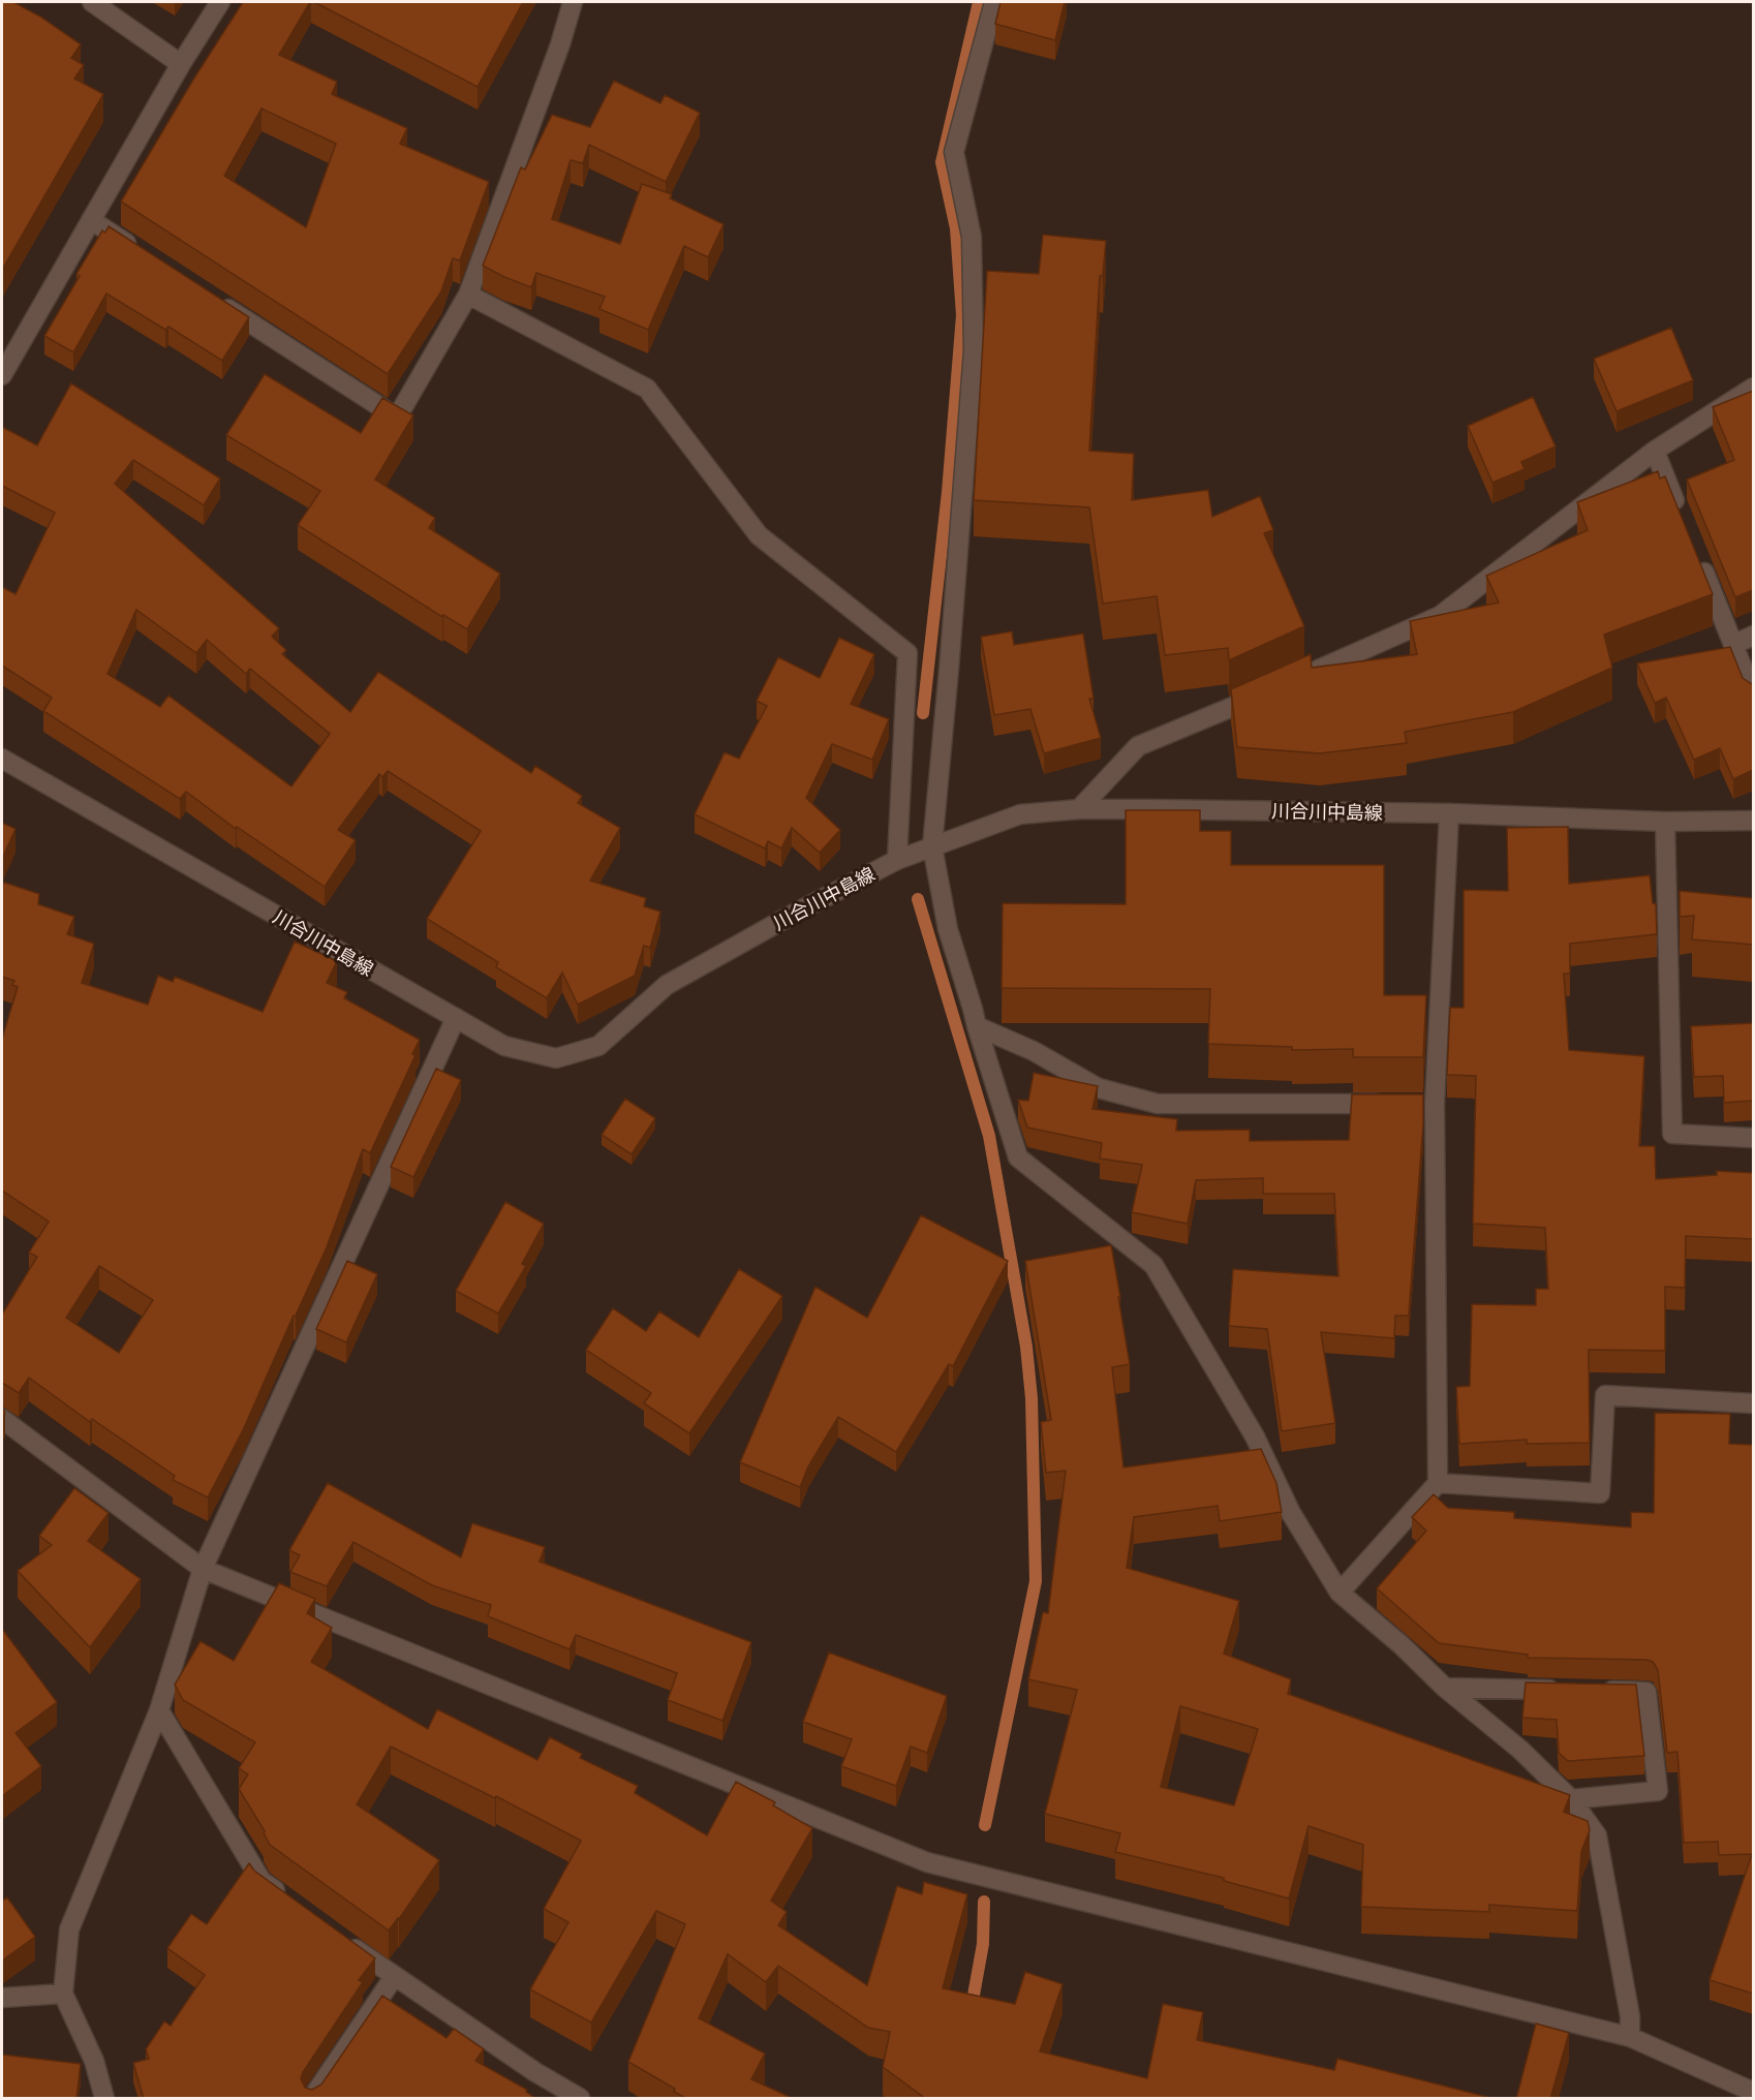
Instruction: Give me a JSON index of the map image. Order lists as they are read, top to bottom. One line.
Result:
{"streets":{"street":["川合川中島線"]}}
